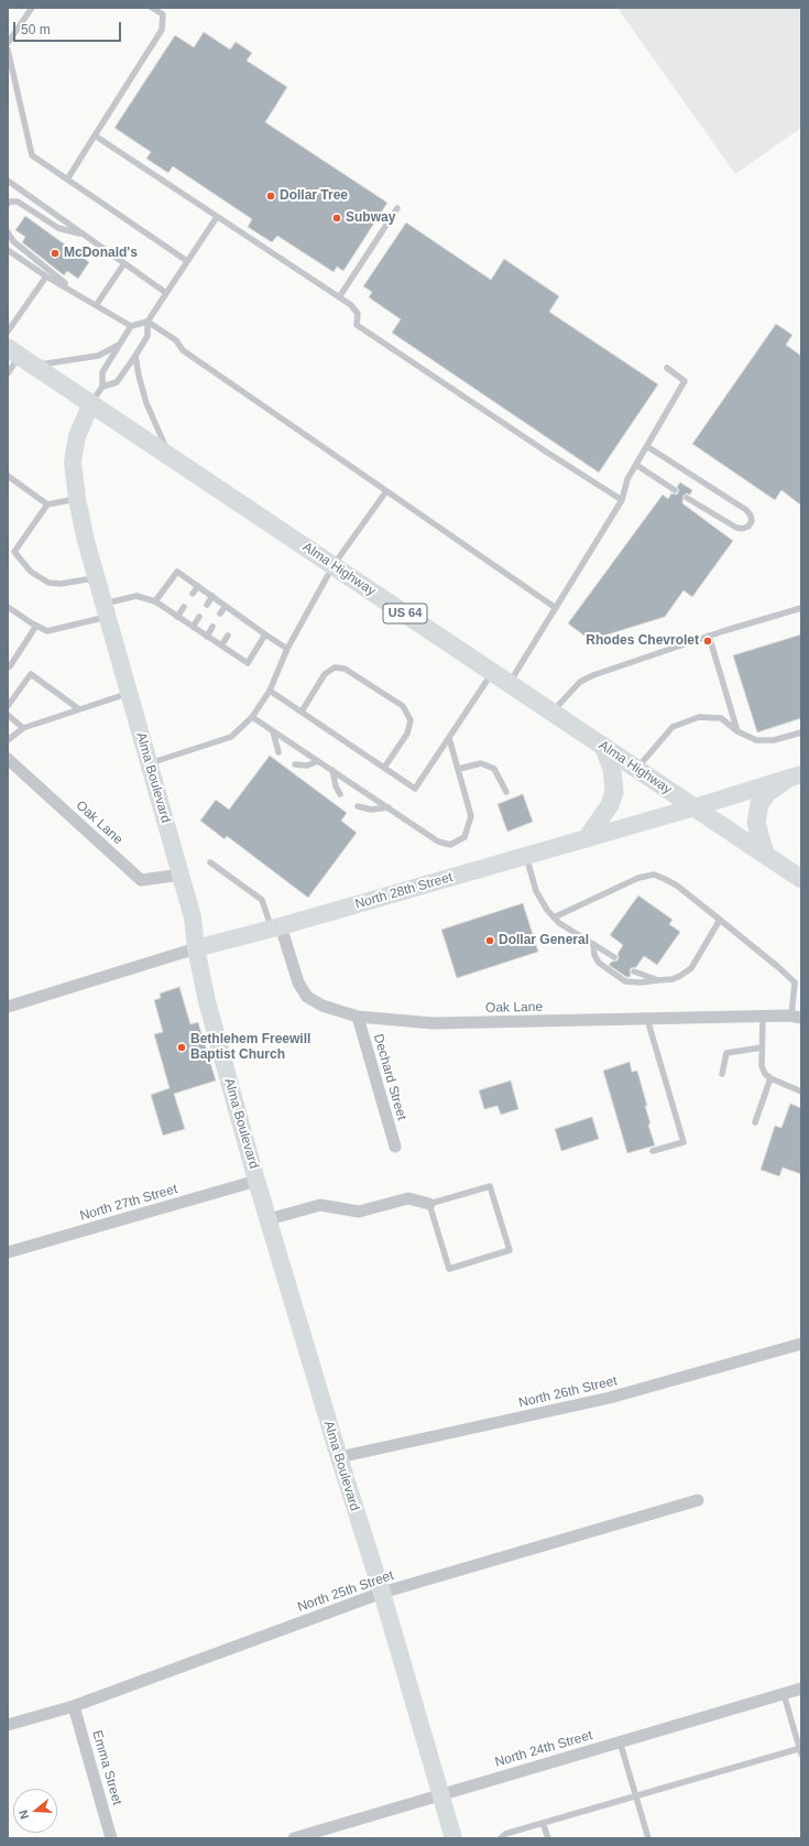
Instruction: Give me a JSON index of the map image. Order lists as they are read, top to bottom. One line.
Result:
{"streets":{"main road":["Alma Highway","US 64"],"street":["Alma Boulevard","Oak Lane","North 28th Street","Dechard Street","North 27th Street","North 26th Street","North 25th Street","North 24th Street","Emma Street"]},"crossings":[["Alma Highway","Alma Boulevard"],["Alma Highway","North 28th Street"],["Alma Boulevard","Oak Lane"],["Alma Boulevard","North 28th Street"],["Alma Boulevard","North 27th Street"],["Alma Boulevard","North 26th Street"],["Alma Boulevard","North 25th Street"],["Alma Boulevard","North 24th Street"],["Oak Lane","North 28th Street"],["Oak Lane","Dechard Street"],["North 25th Street","Emma Street"]],"places":["Dollar Tree","Subway","McDonald's","Rhodes Chevrolet","Dollar General","Bethlehem Freewill Baptist Church"],"scale_bar":"50 m","north":"left"}
